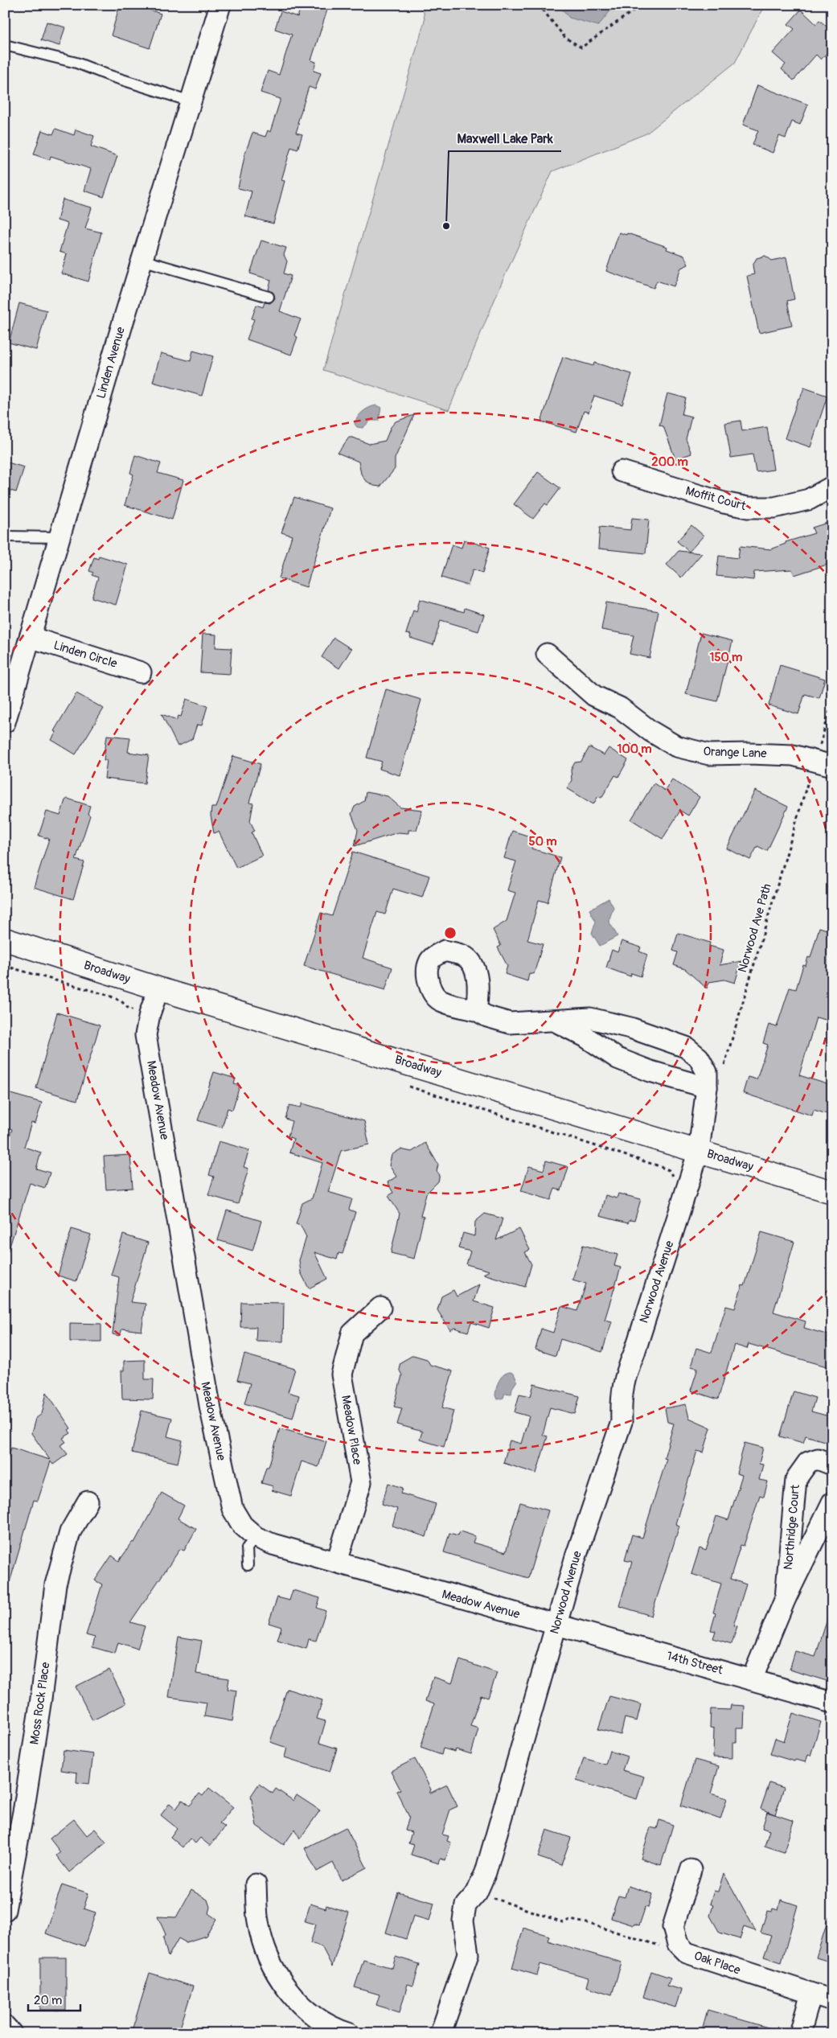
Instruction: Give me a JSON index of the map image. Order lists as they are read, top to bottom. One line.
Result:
{"streets":{"main road":["Broadway"],"street":["Linden Avenue","Moffit Court","Linden Circle","Orange Lane","Meadow Avenue","Norwood Avenue","Meadow Place","Northridge Court","14th Street","Moss Rock Place","Oak Place"],"path":["Norwood Ave Path"]},"crossings":[["Linden Avenue","Linden Circle"],["Broadway","Meadow Avenue"],["Broadway","Norwood Avenue"],["Meadow Avenue","Norwood Avenue"],["Meadow Avenue","Meadow Place"],["Meadow Avenue","14th Street"],["Norwood Avenue","14th Street"],["Northridge Court","14th Street"]],"places":["Maxwell Lake Park"],"scale_bar":"20 m","rings":["200 m","150 m","100 m","50 m"]}
